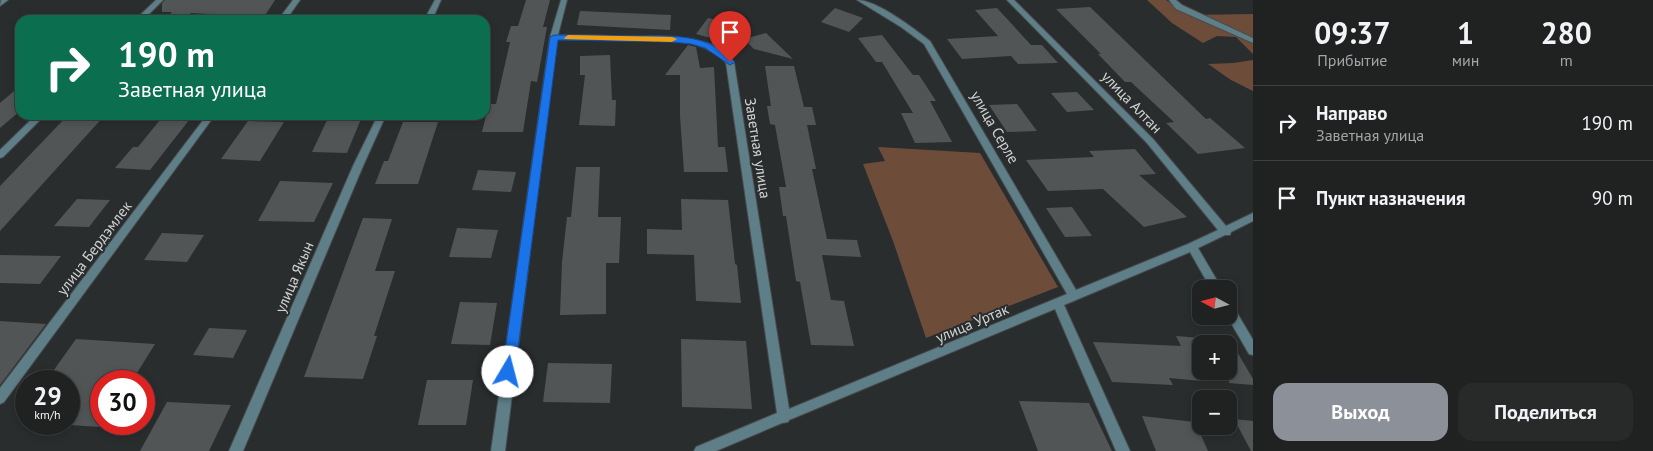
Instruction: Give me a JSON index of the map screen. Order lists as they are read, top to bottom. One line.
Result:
{"streets":{"street":["улица Алтан","улица Серле","Заветная улица","улица Бердэмлек","улица Якын","улица Уртак"]},"crossings":[["улица Алтан","улица Уртак"],["улица Серле","улица Уртак"],["Заветная улица","улица Уртак"]],"north":"left","page":{"eta":["09:37","Прибытие","1","мин","280","m"],"turn":["190 m","Заветная улица"],"list":[{"name":"Направо","note":"Заветная улица","value":"190 m"},{"name":"Пункт назначения","value":"90 m"}],"map_buttons":["+","−"],"speed":"29 km/h","limit":"30","buttons":["Выход","Поделиться"]}}
